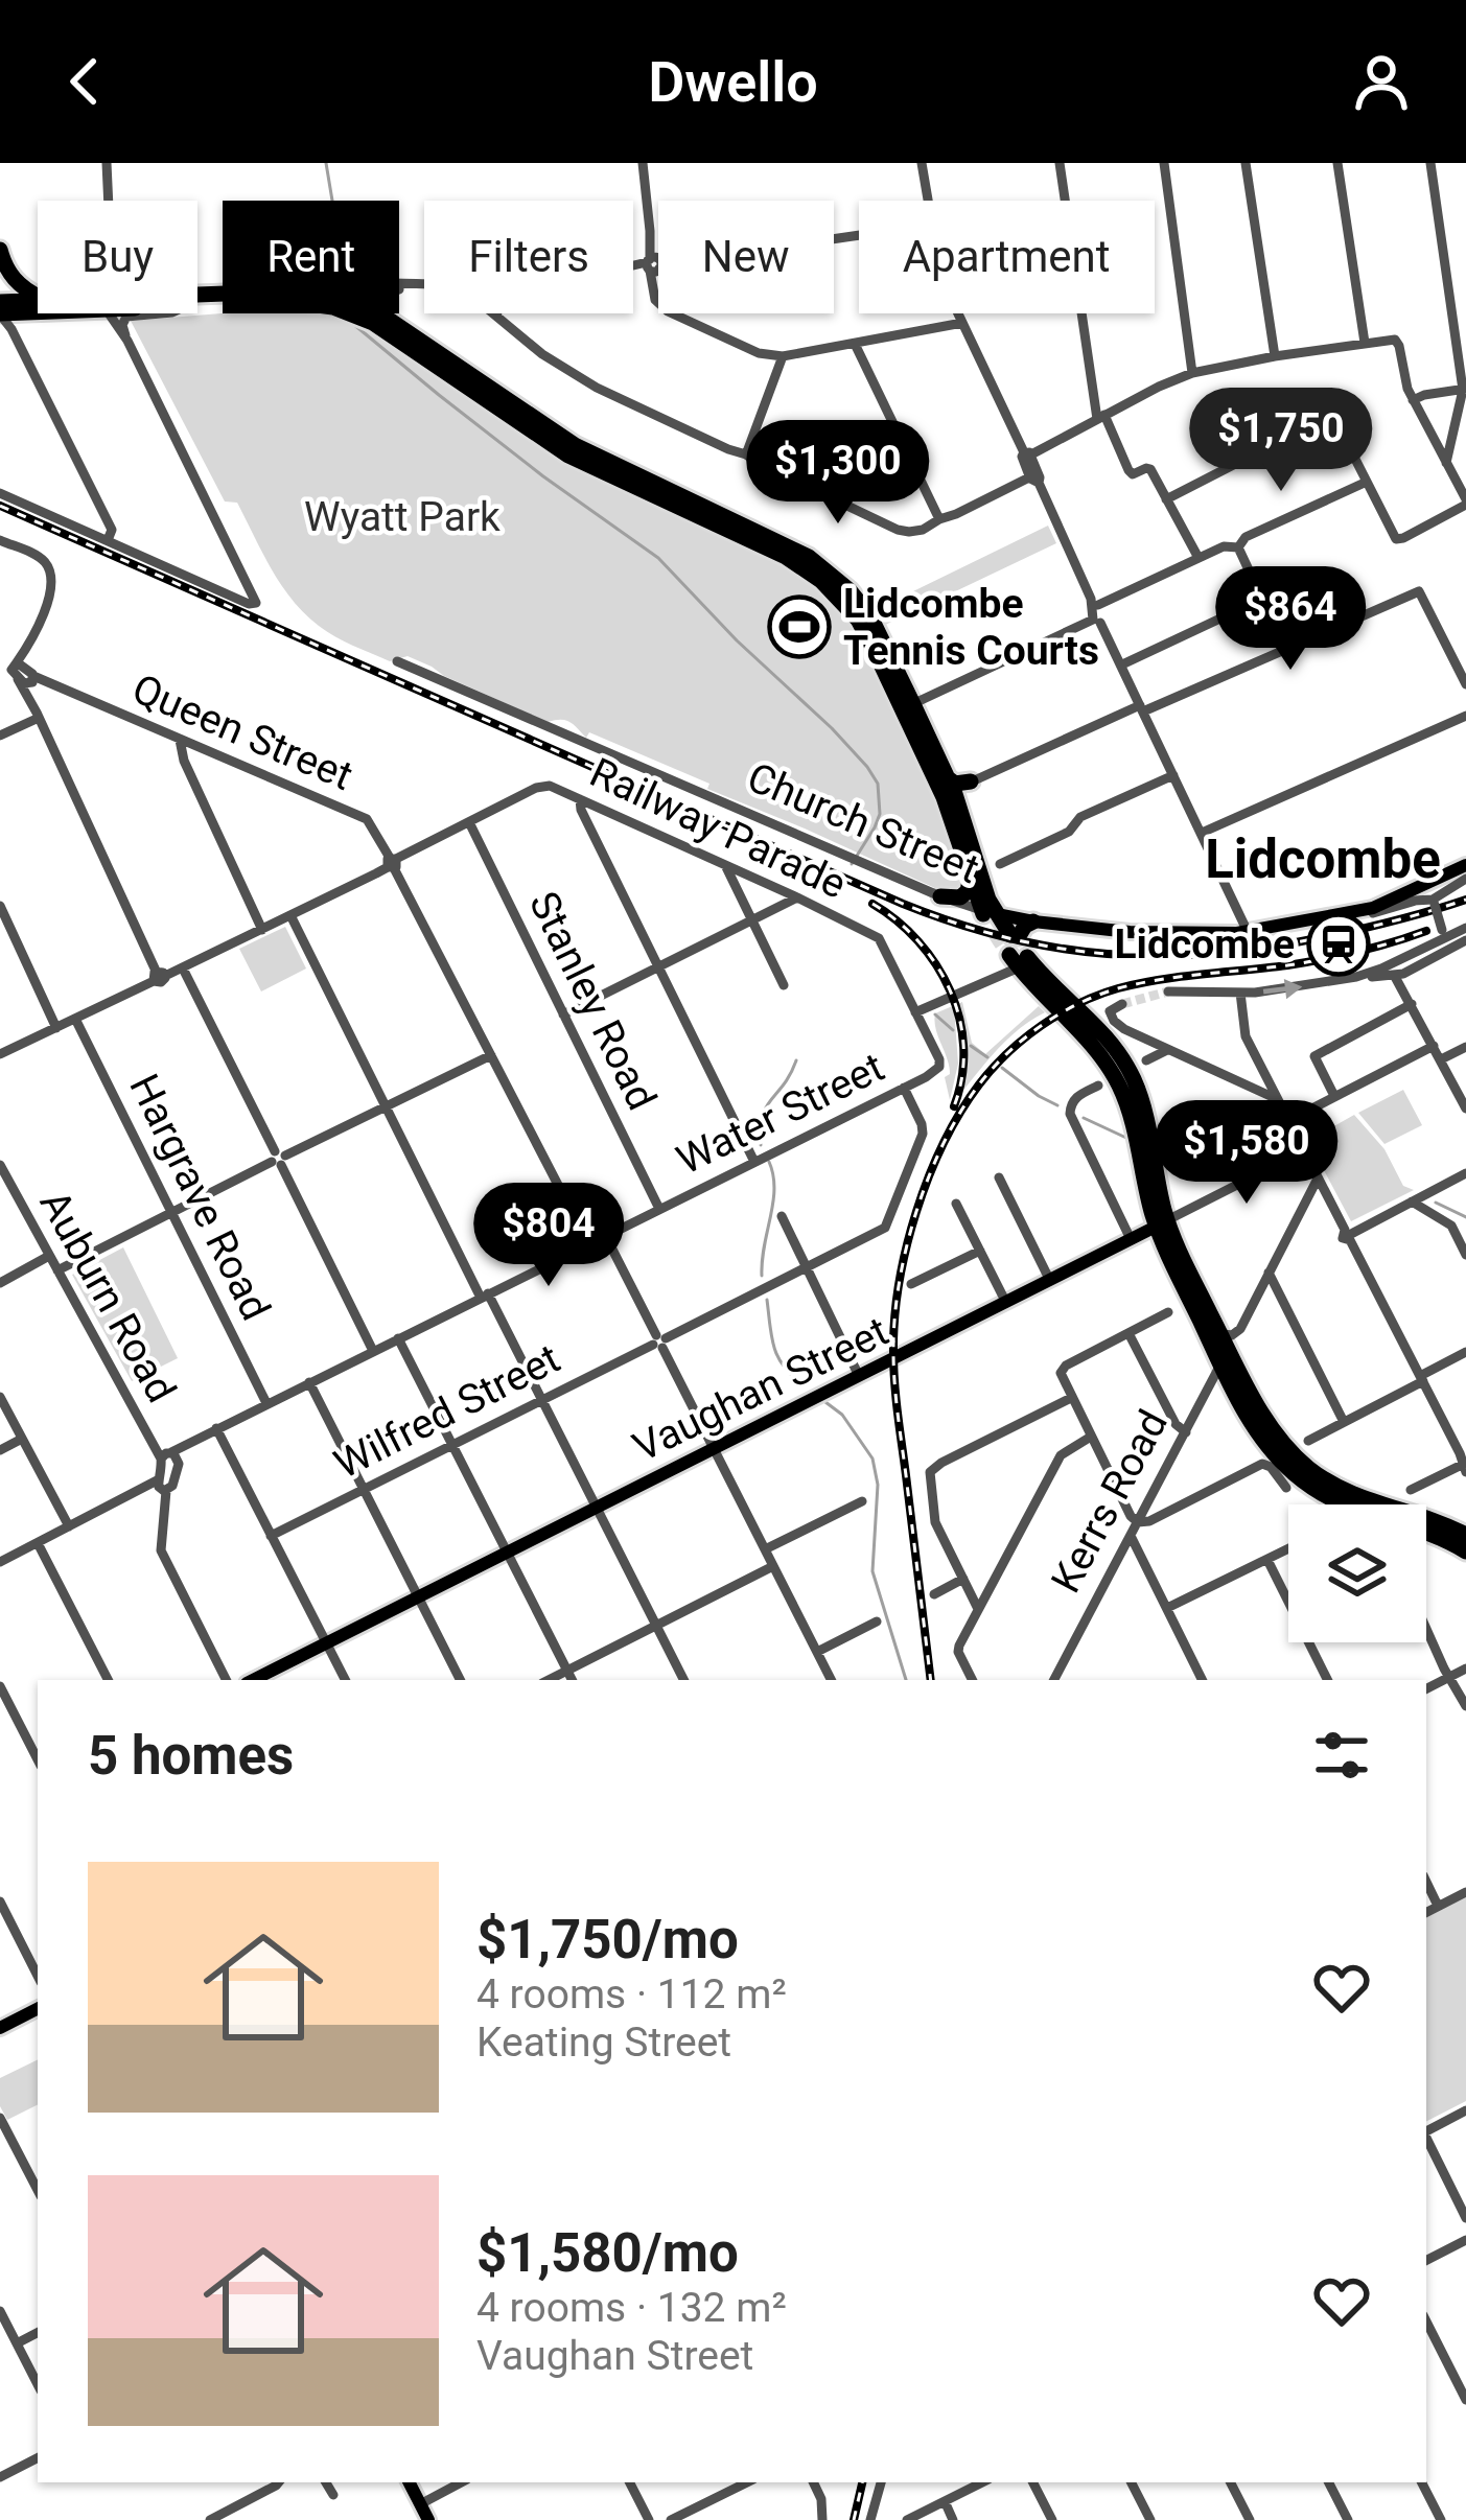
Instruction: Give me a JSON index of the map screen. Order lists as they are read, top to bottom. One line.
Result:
{"streets":{"main road":["Church Street","Vaughan Street"],"street":["Queen Street","Railway Parade","Stanley Road","Water Street","Hargrave Road","Auburn Road","Wilfred Street","Kerrs Road"]},"crossings":[["Queen Street","Railway Parade"],["Queen Street","Water Street"],["Railway Parade","Stanley Road"],["Railway Parade","Water Street"],["Railway Parade","Hargrave Road"],["Stanley Road","Water Street"],["Water Street","Hargrave Road"],["Water Street","Auburn Road"],["Water Street","Wilfred Street"]],"districts":["Lidcombe"],"parks":["Wyatt Park"],"places":{"sports":["Lidcombe Tennis Courts"],"station":["Lidcombe"]},"page":{"header":"Dwello","chip":["Buy","Rent","Filters","New","Apartment"],"price":["$1,750","$1,300","$864","$1,580","$804"],"heading":"5 homes","list":[{"name":"$1,750/mo","note":"4 rooms · 112 m² · Keating Street"},{"name":"$1,580/mo","note":"4 rooms · 132 m² · Vaughan Street"}]}}
